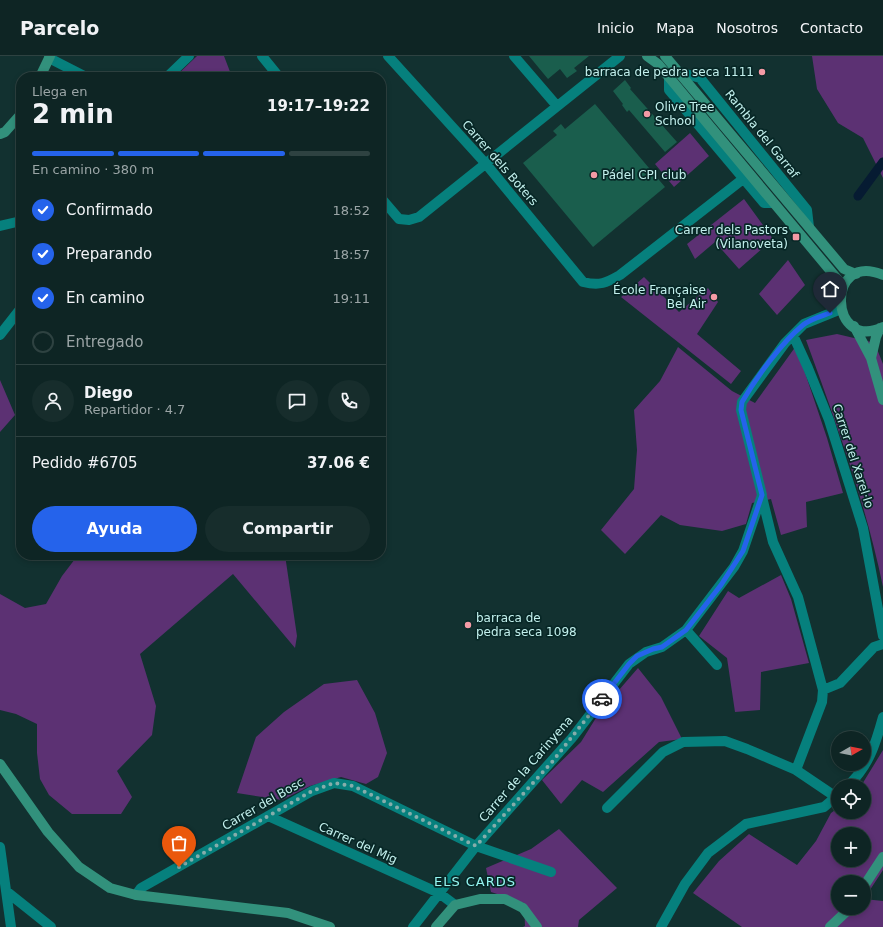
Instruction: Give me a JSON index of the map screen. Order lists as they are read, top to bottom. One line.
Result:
{"streets":{"street":["Rambla del Garraf","Carrer dels Boters","Carrer del Xarel·lo","Carrer de la Carinyena","Carrer del Bosc","Carrer del Mig"]},"crossings":[["Carrer de la Carinyena","Carrer del Bosc"],["Carrer de la Carinyena","Carrer del Mig"],["Carrer del Bosc","Carrer del Mig"]],"districts":["ELS CARDS"],"places":{"other":["barraca de pedra seca 1111","Olive Tree School","Pádel CPI club","École Française Bel Air","barraca de pedra seca 1098"],"transit":["Carrer dels Pastors (Vilanoveta)"]},"north":"right","page":{"header":"Parcelo","nav":["Inicio","Mapa","Nosotros","Contacto"],"heading":["2 min","Llega en","19:17–19:22"],"panel":["Diego","Repartidor · 4.7","Pedido #6705","37.06 €"],"bar":"En camino · 380 m","list":[["Confirmado","18:52"],["Preparando","18:57"],["En camino","19:11"],"Entregado"],"buttons":["Ayuda","Compartir"],"map_buttons":["+","−"]}}
